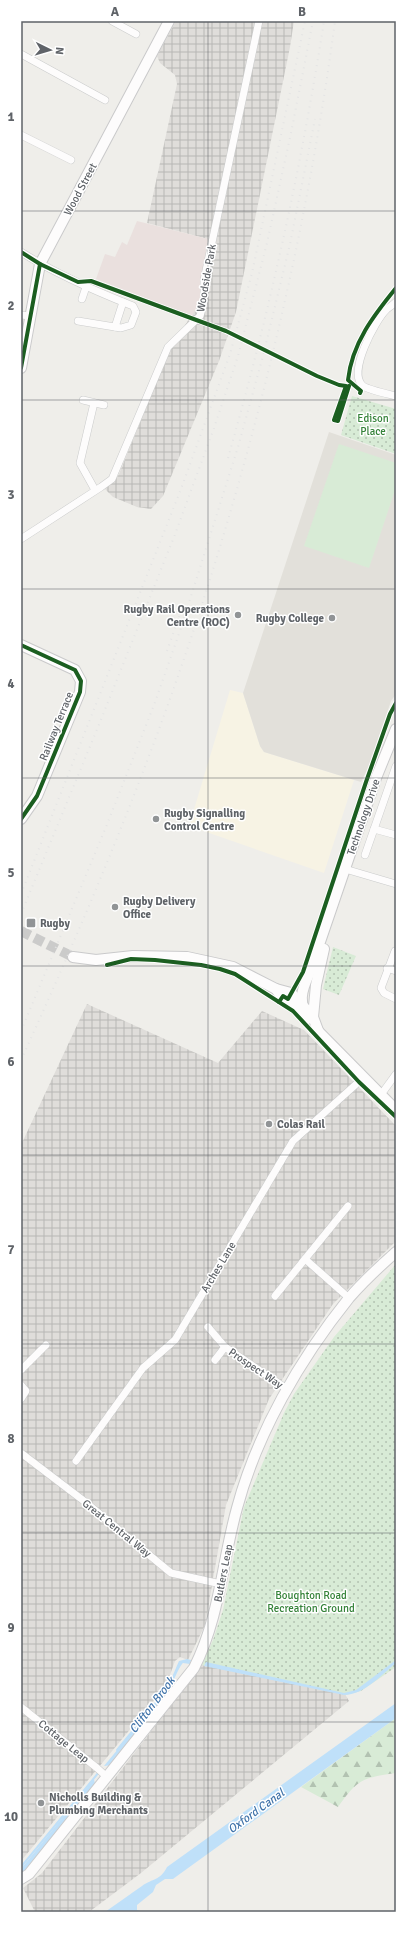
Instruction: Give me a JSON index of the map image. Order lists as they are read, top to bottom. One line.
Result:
{"streets":{"street":["Wood Street","Woodside Park","Railway Terrace","Technology Drive","Arches Lane","Prospect Way","Great Central Way","Butlers Leap","Cottage Leap"]},"crossings":[["Prospect Way","Butlers Leap"],["Great Central Way","Butlers Leap"],["Butlers Leap","Cottage Leap"]],"water":["Clifton Brook","Oxford Canal"],"parks":["Edison Place","Boughton Road Recreation Ground"],"places":{"other":["Rugby Rail Operations Centre (ROC)","Rugby College","Rugby Signalling Control Centre","Rugby Delivery Office","Colas Rail","Nicholls Building & Plumbing Merchants"],"transit":["Rugby"]},"north":"right","grid":{"columns":["A","B"],"rows":["1","2","3","4","5","6","7","8","9","10"]}}
